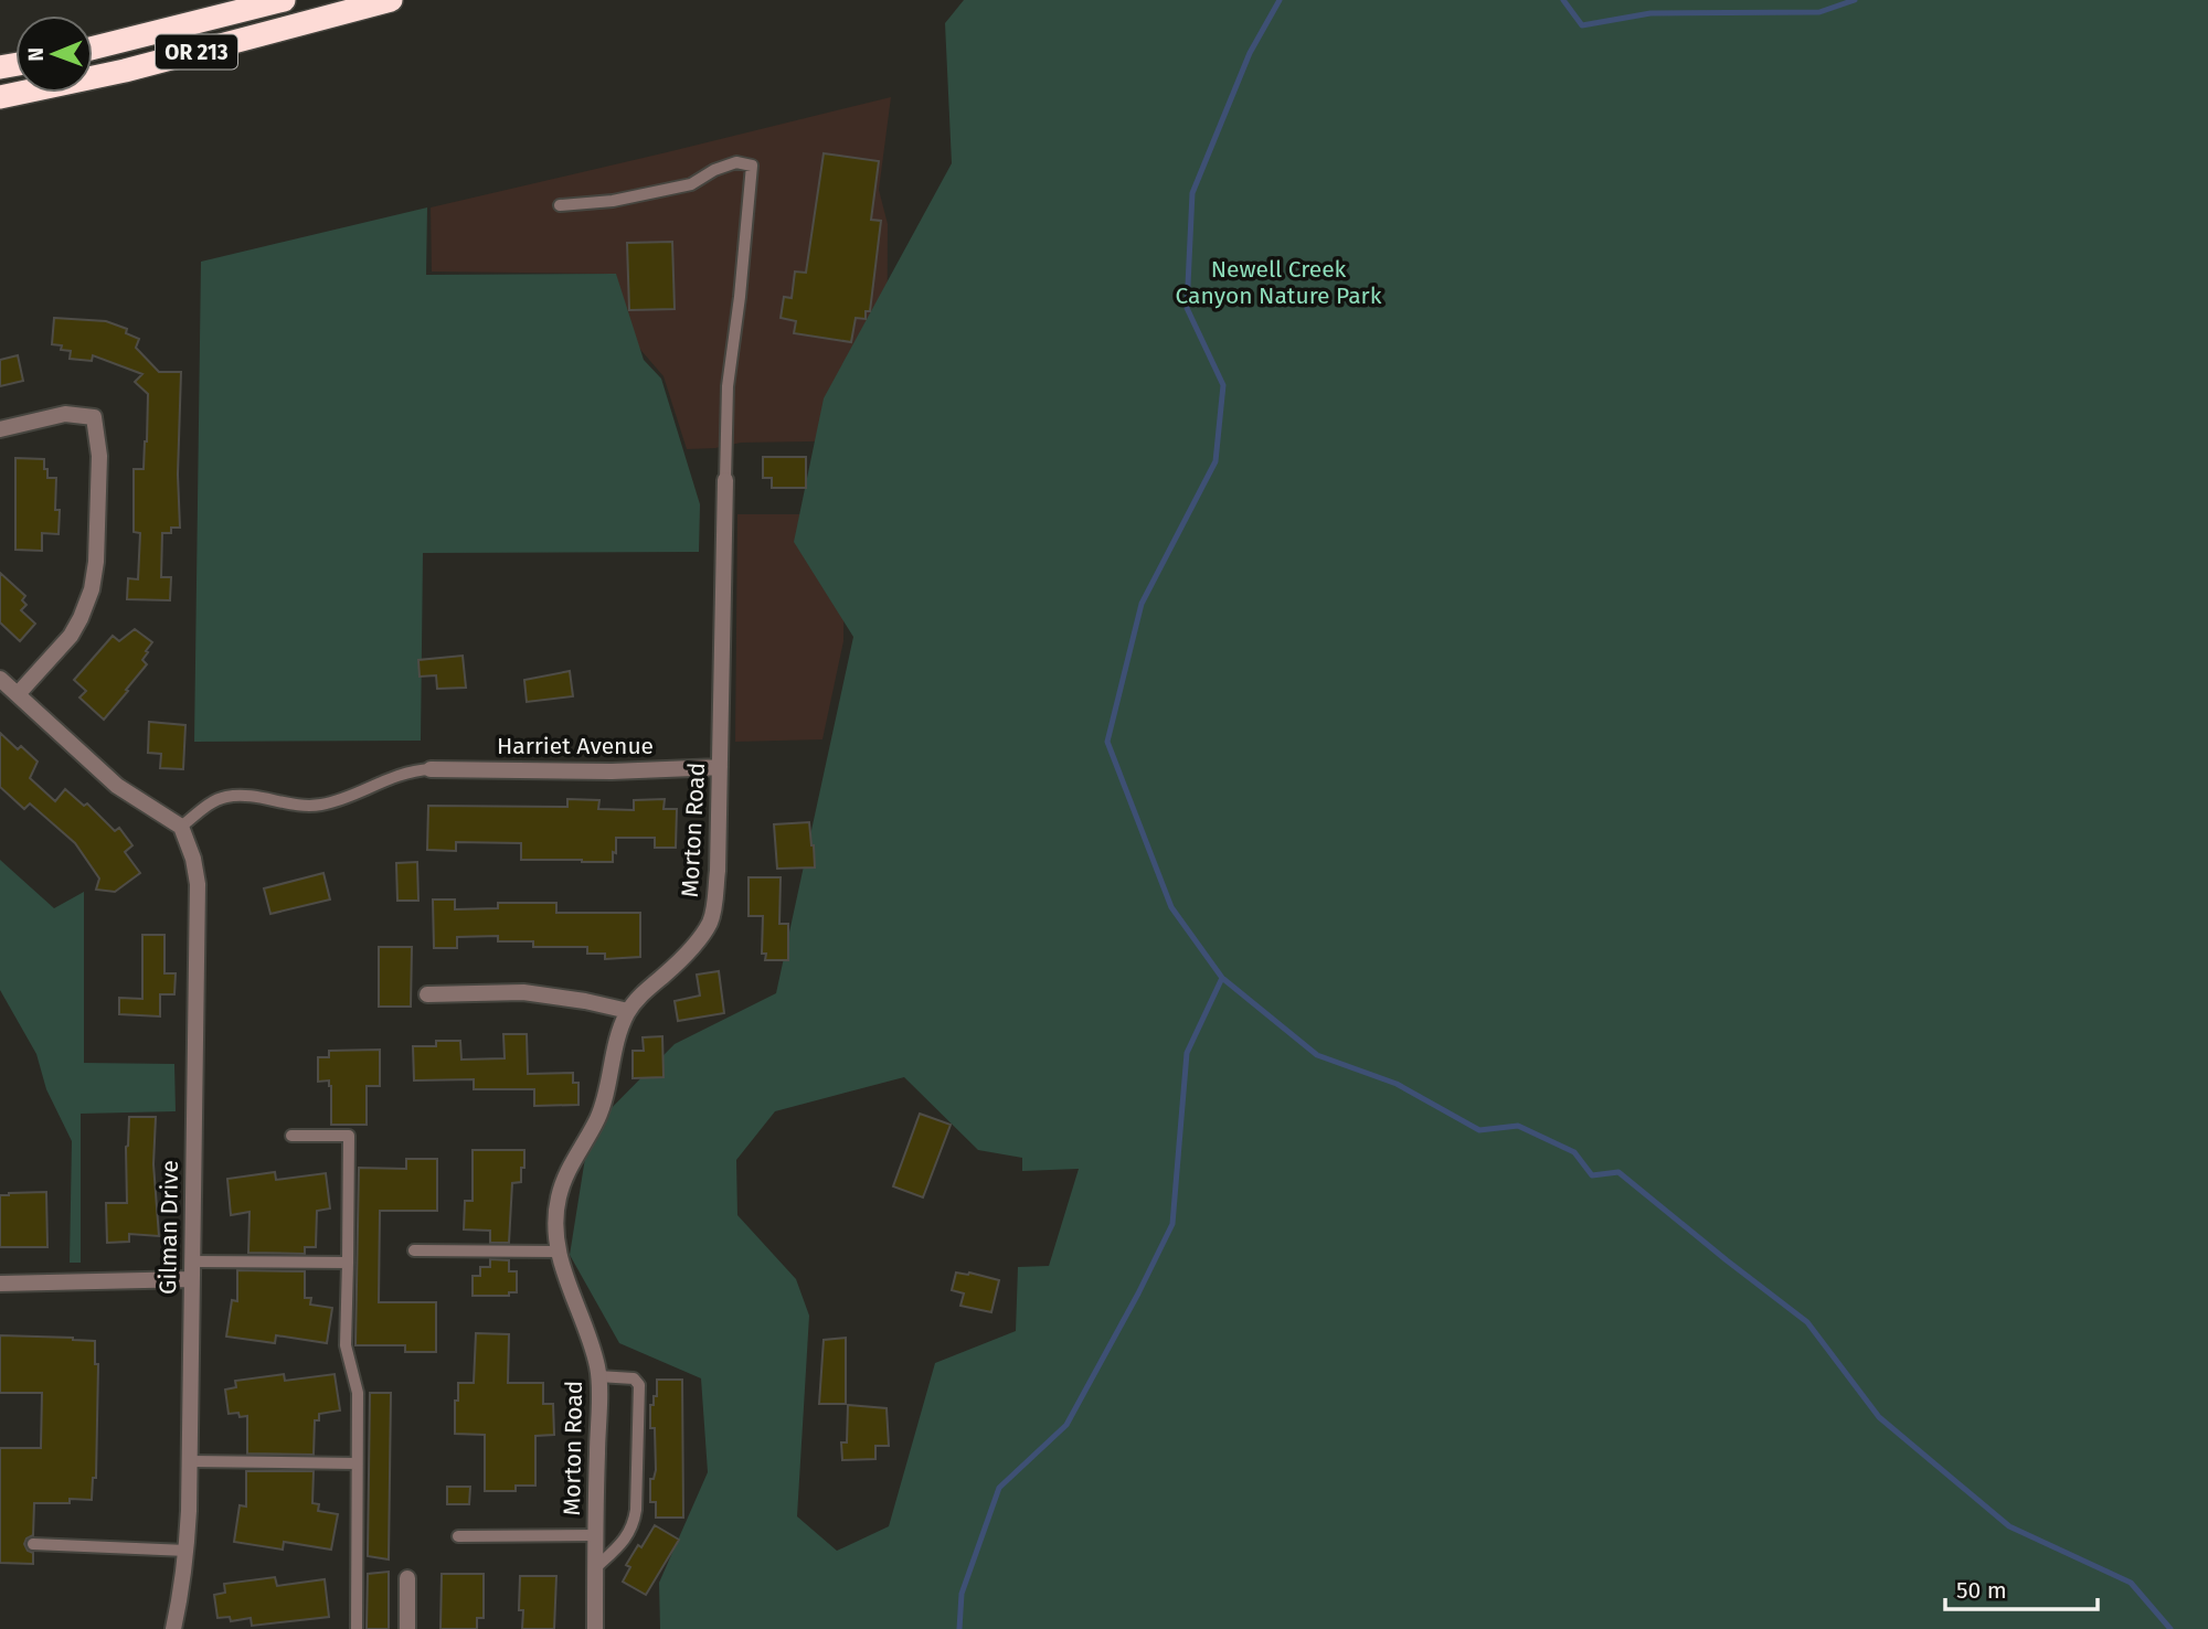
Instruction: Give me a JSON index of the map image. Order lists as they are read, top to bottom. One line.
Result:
{"streets":{"highway":["OR 213"],"street":["Harriet Avenue","Morton Road","Gilman Drive"]},"crossings":[["Harriet Avenue","Morton Road"]],"parks":["Newell Creek Canyon Nature Park"],"scale_bar":"50 m","north":"left"}
